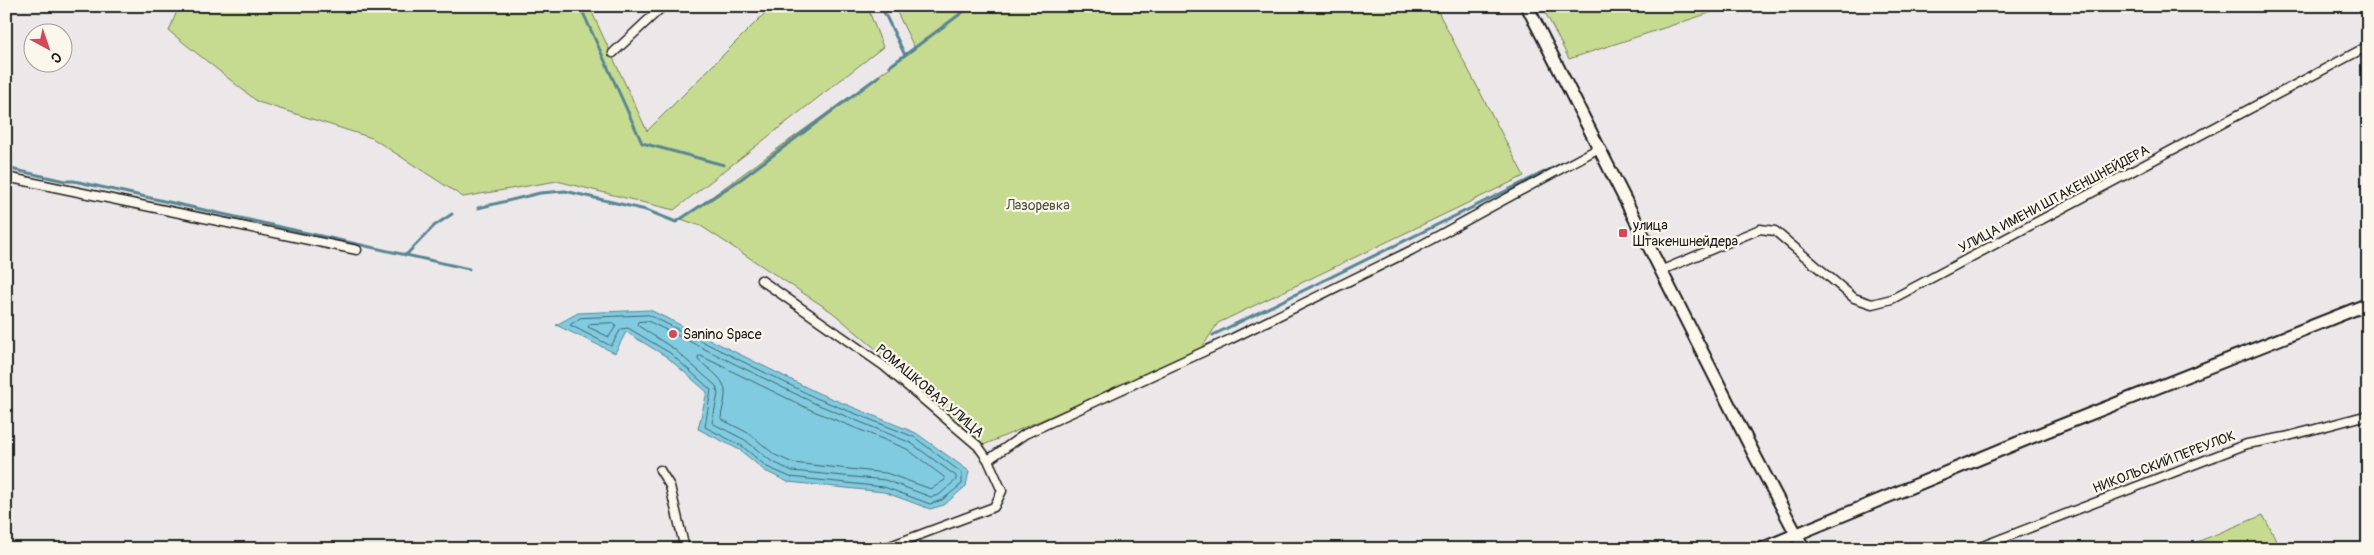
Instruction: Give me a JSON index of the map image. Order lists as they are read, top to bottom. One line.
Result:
{"streets":{"street":["УЛИЦА ИМЕНИ ШТАКЕНШНЕЙДЕРА","РОМАШКОВАЯ УЛИЦА","НИКОЛЬСКИЙ ПЕРЕУЛОК"]},"parks":["Лазоревка"],"places":{"transit":["улица Штакеншнейдера"],"other":["Sanino Space"]},"north":"bottom right"}
